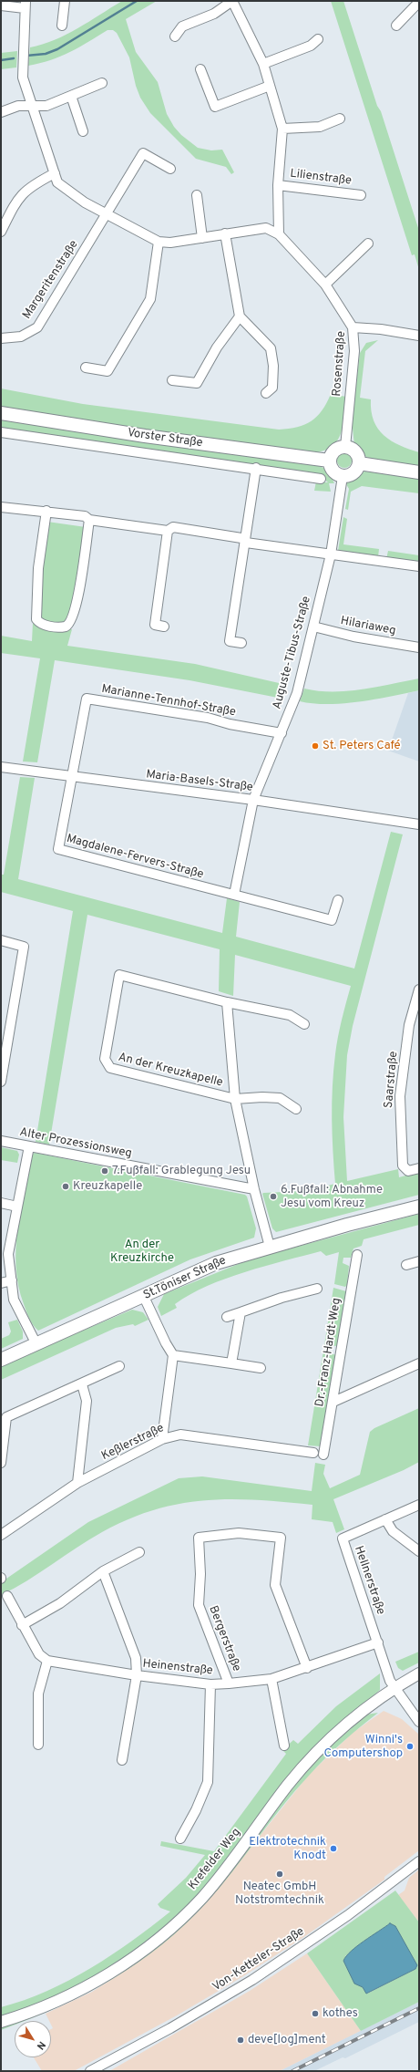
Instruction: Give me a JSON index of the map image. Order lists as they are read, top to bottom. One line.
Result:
{"streets":{"main road":["Vorster Straße","St.Töniser Straße"],"street":["Lilienstraße","Margeritenstraße","Rosenstraße","Hilariaweg","Auguste-Tibus-Straße","Marianne-Tennhof-Straße","Maria-Basels-Straße","Magdalene-Fervers-Straße","An der Kreuzkapelle","Saarstraße","Alter Prozessionsweg","Dr.-Franz-Hardt-Weg","Keßlerstraße","Hellnerstraße","Bergerstraße","Heinenstraße","Krefelder Weg","Von-Ketteler-Straße"]},"crossings":[["Rosenstraße","Vorster Straße"],["Rosenstraße","Auguste-Tibus-Straße"],["Vorster Straße","Auguste-Tibus-Straße"],["Hilariaweg","Auguste-Tibus-Straße"],["Auguste-Tibus-Straße","Marianne-Tennhof-Straße"],["Auguste-Tibus-Straße","Maria-Basels-Straße"],["Auguste-Tibus-Straße","Magdalene-Fervers-Straße"],["Marianne-Tennhof-Straße","Maria-Basels-Straße"],["Marianne-Tennhof-Straße","Magdalene-Fervers-Straße"],["Maria-Basels-Straße","Magdalene-Fervers-Straße"],["An der Kreuzkapelle","Alter Prozessionsweg"],["An der Kreuzkapelle","St.Töniser Straße"],["Hellnerstraße","Heinenstraße"],["Hellnerstraße","Krefelder Weg"],["Bergerstraße","Heinenstraße"]],"parks":["An der Kreuzkirche"],"places":["St. Peters Café","7.Fußfall: Grablegung Jesu","Kreuzkapelle","6.Fußfall: Abnahme Jesu vom Kreuz","Winni's Computershop","Elektrotechnik Knodt","Neatec GmbH Notstromtechnik","kothes","deve[log]ment"],"north":"bottom right"}
